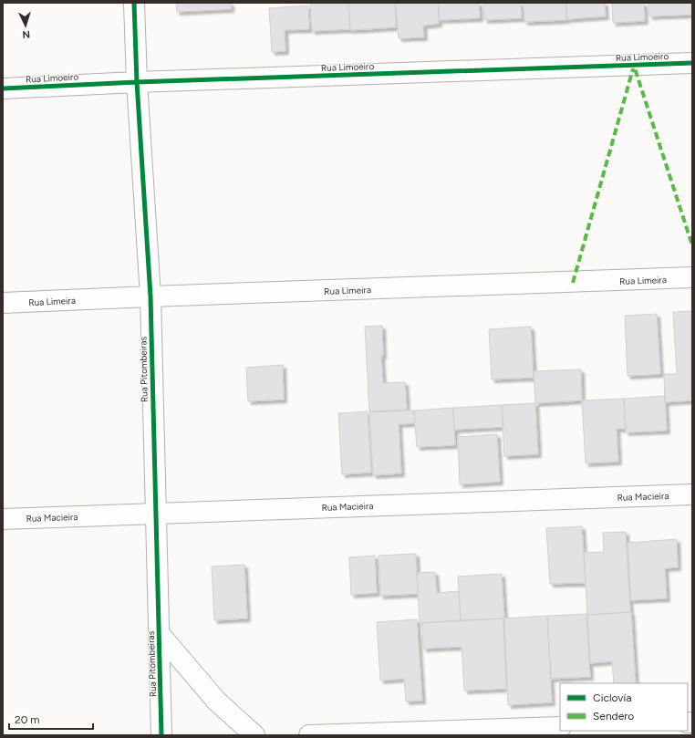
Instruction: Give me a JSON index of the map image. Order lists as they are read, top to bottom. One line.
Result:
{"streets":{"street":["Rua Limoeiro","Rua Limeira","Rua Pitombeiras","Rua Macieira"]},"crossings":[["Rua Limoeiro","Rua Pitombeiras"],["Rua Limeira","Rua Pitombeiras"],["Rua Pitombeiras","Rua Macieira"]],"legend":["Ciclovía","Sendero"],"scale_bar":"20 m","north":"bottom"}
